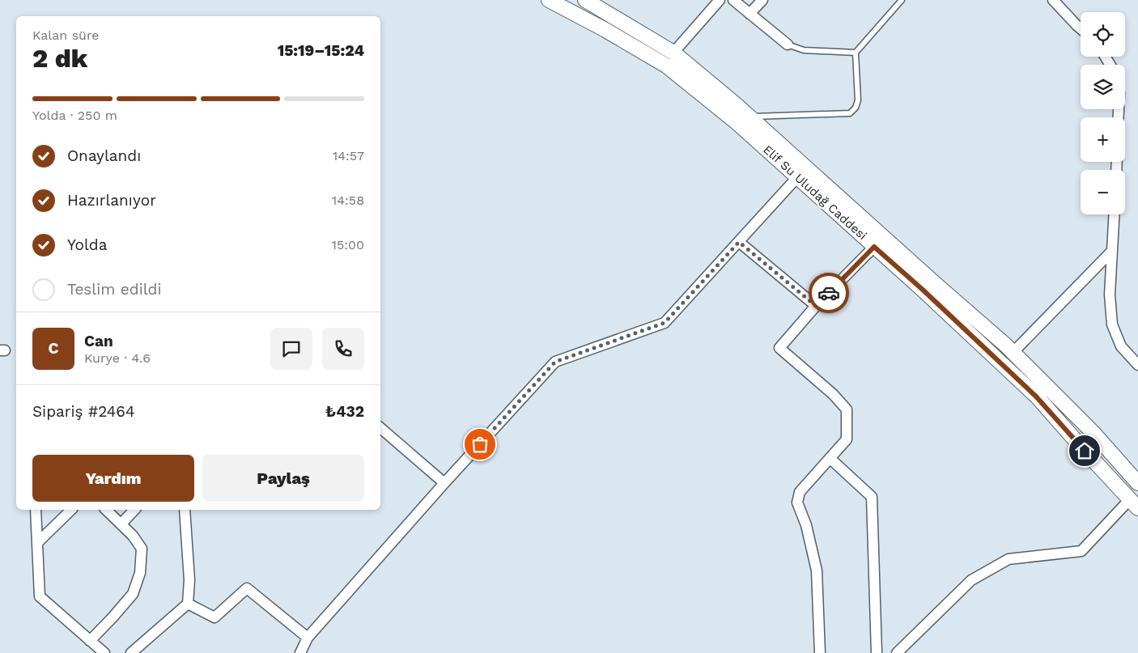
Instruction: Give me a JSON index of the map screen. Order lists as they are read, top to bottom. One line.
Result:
{"streets":{"main road":["Elif Su Uludağ Caddesi"]},"page":{"map_buttons":["+","−"],"heading":["2 dk","Kalan süre","15:19–15:24"],"panel":["Can","Kurye · 4.6","Sipariş #2464","₺432"],"bar":"Yolda · 250 m","list":[["Onaylandı","14:57"],["Hazırlanıyor","14:58"],["Yolda","15:00"],"Teslim edildi"],"round":"C","buttons":["Yardım","Paylaş"]}}
